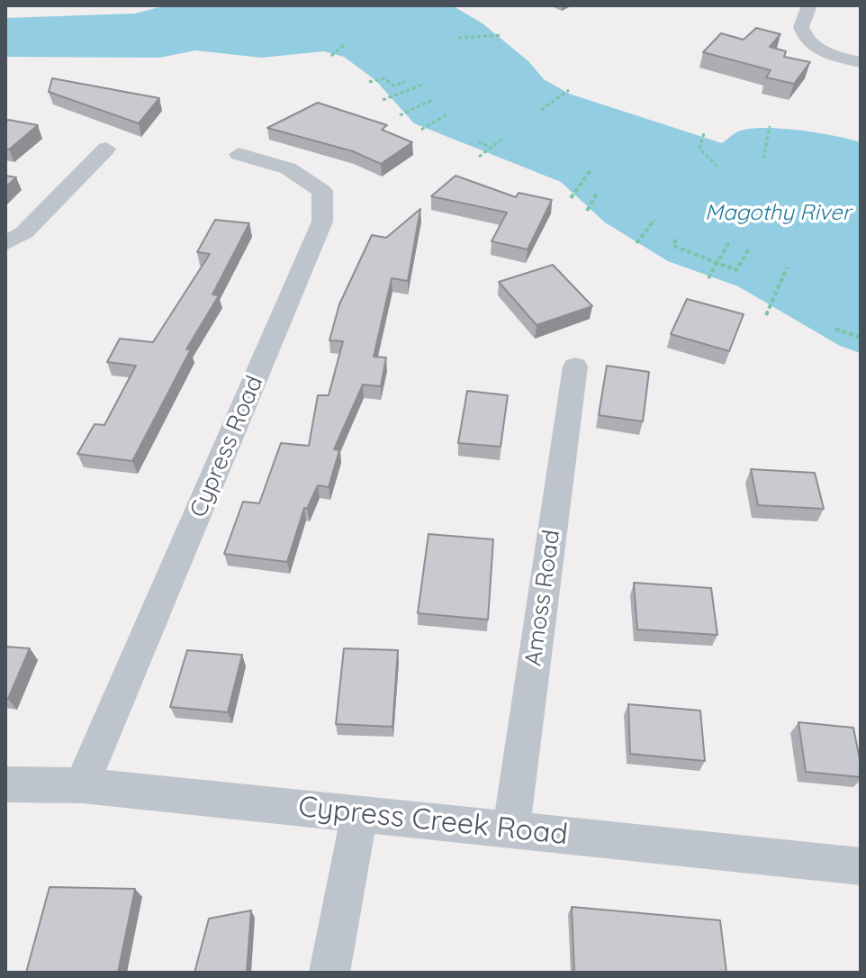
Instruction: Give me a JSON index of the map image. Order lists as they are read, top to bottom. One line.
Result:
{"streets":{"street":["Cypress Road","Amoss Road","Cypress Creek Road"]},"crossings":[["Cypress Road","Cypress Creek Road"],["Amoss Road","Cypress Creek Road"]],"water":["Magothy River"]}
